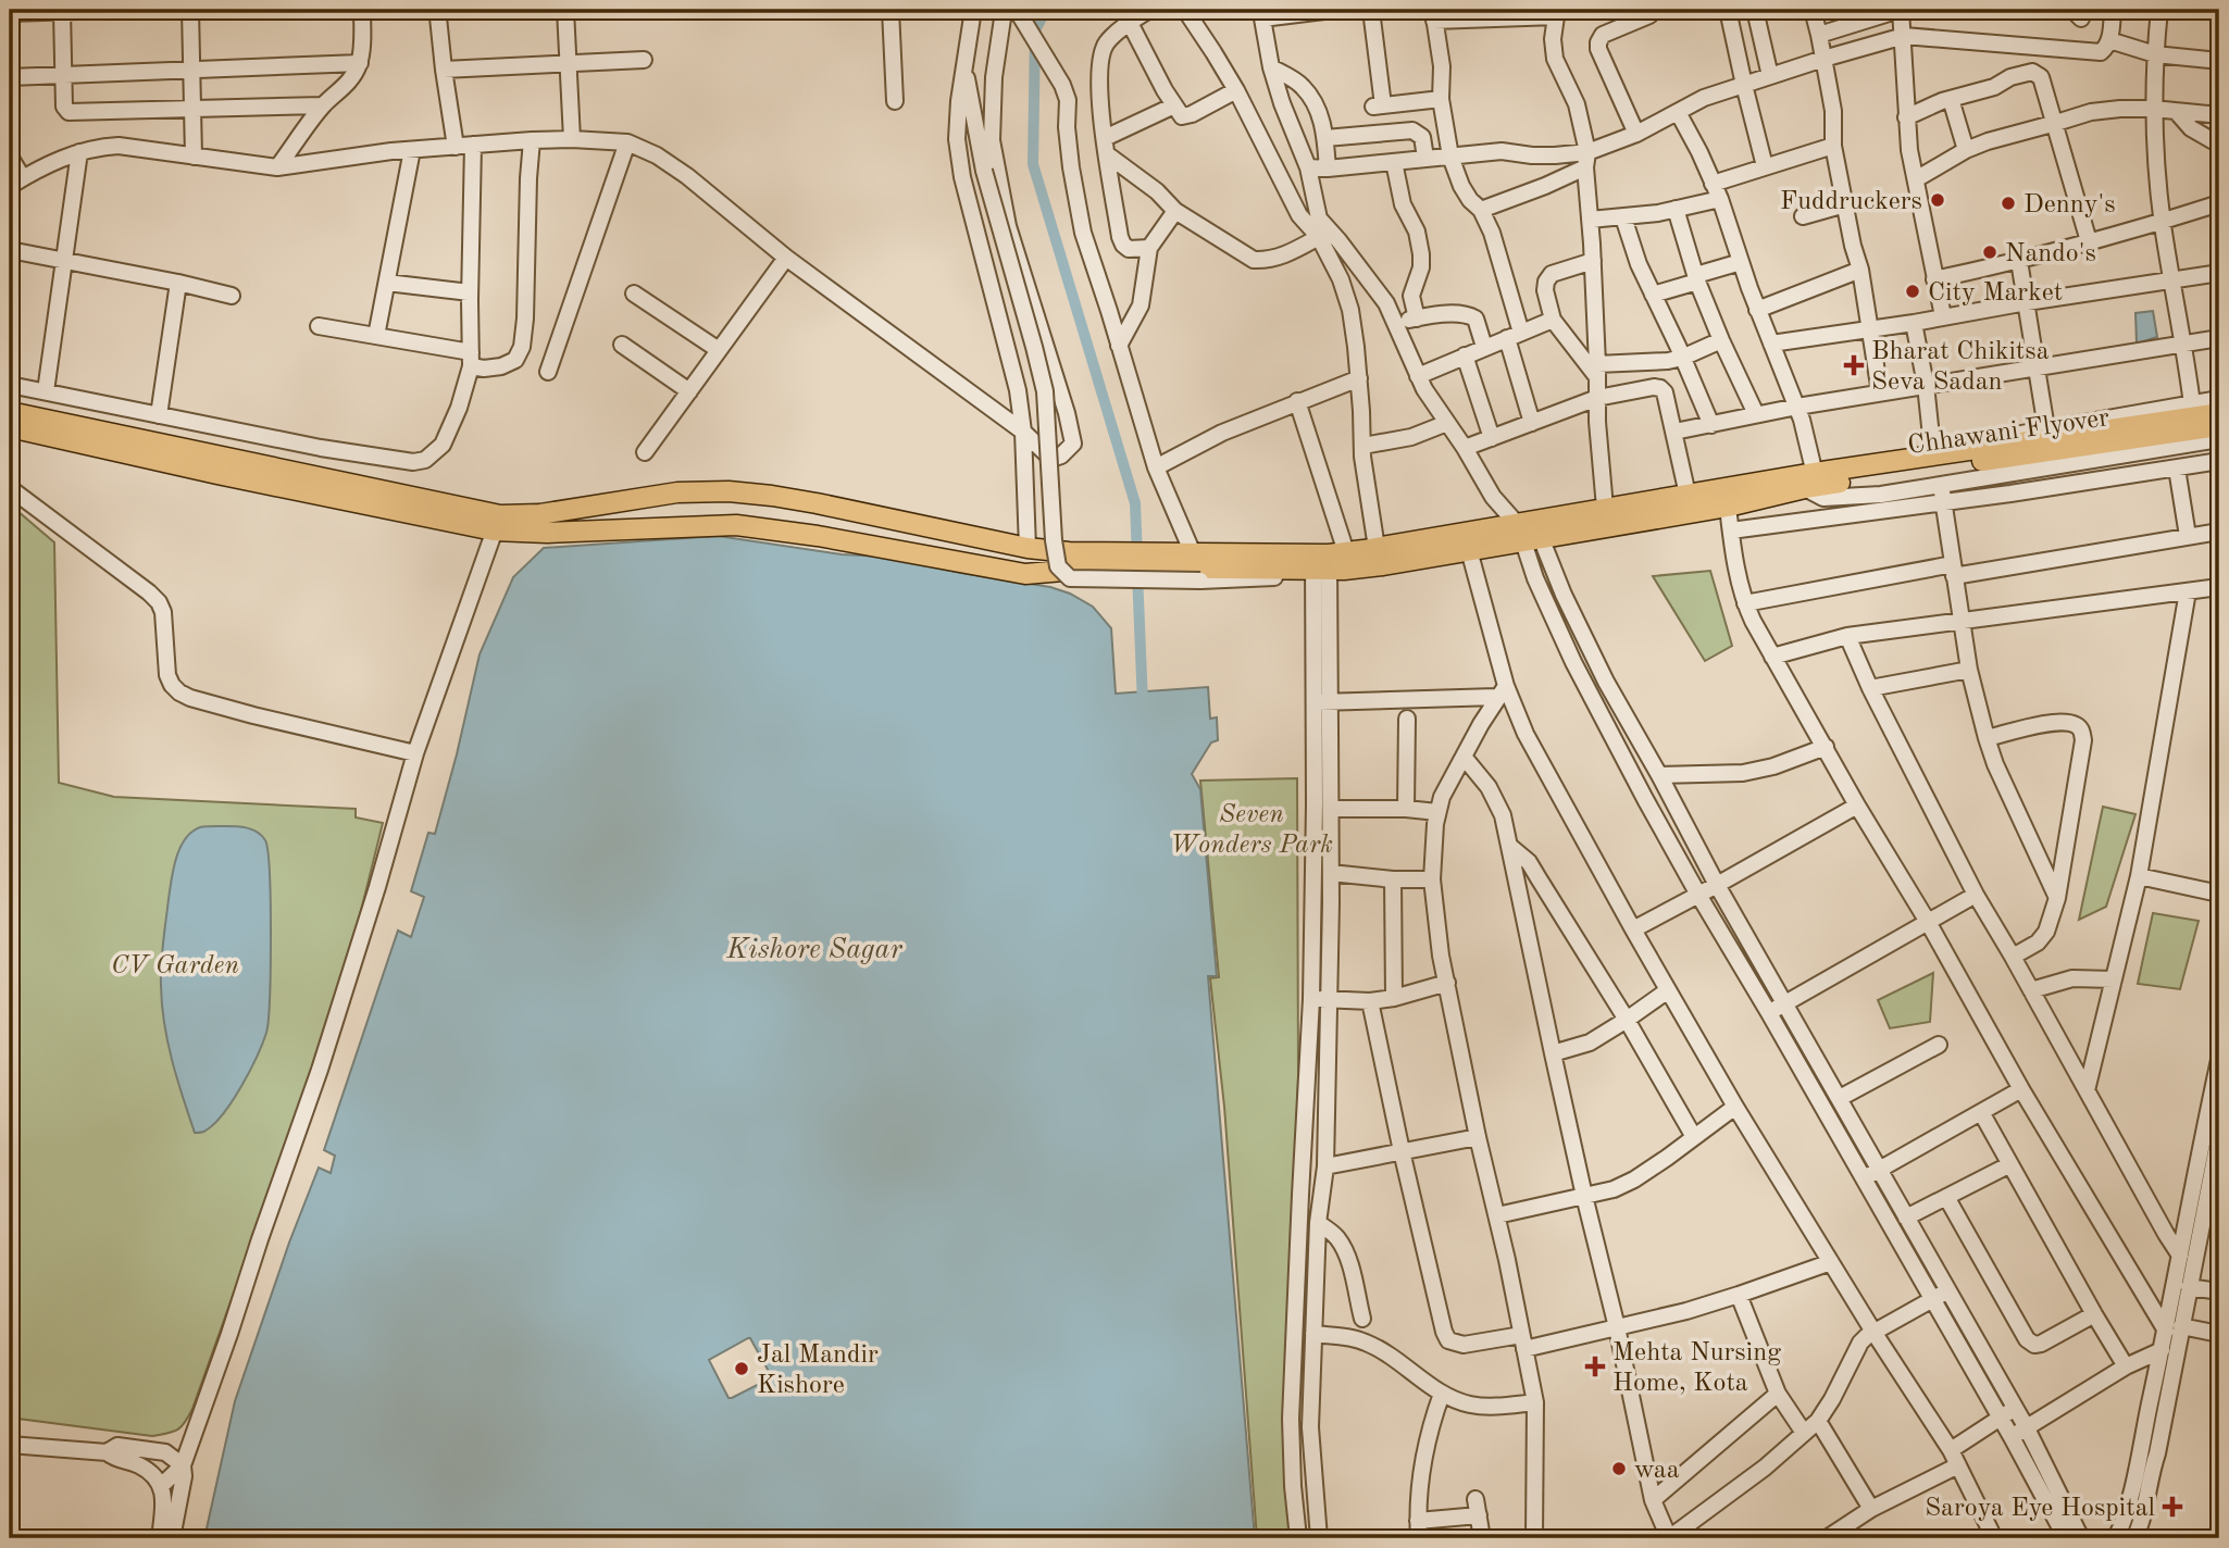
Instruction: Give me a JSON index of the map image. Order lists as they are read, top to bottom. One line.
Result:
{"streets":{"main road":["Chhawani Flyover"]},"water":["Kishore Sagar"],"parks":["Seven Wonders Park","CV Garden"],"places":{"other":["Fuddruckers","Denny's","Nando's","City Market","Jal Mandir Kishore","waa"],"health":["Bharat Chikitsa Seva Sadan","Mehta Nursing Home, Kota","Saroya Eye Hospital"]}}
